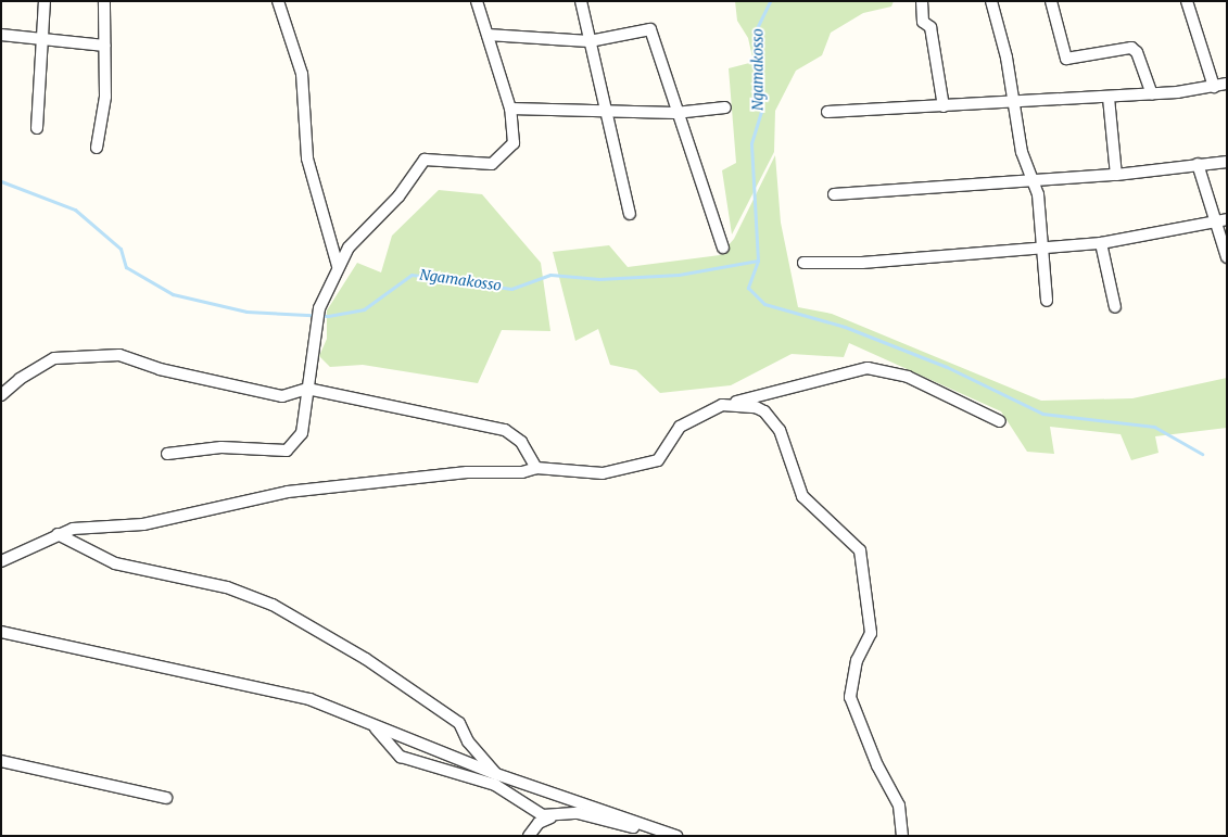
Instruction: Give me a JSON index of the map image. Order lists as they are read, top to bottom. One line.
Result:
{"water":["Ngamakosso"]}
